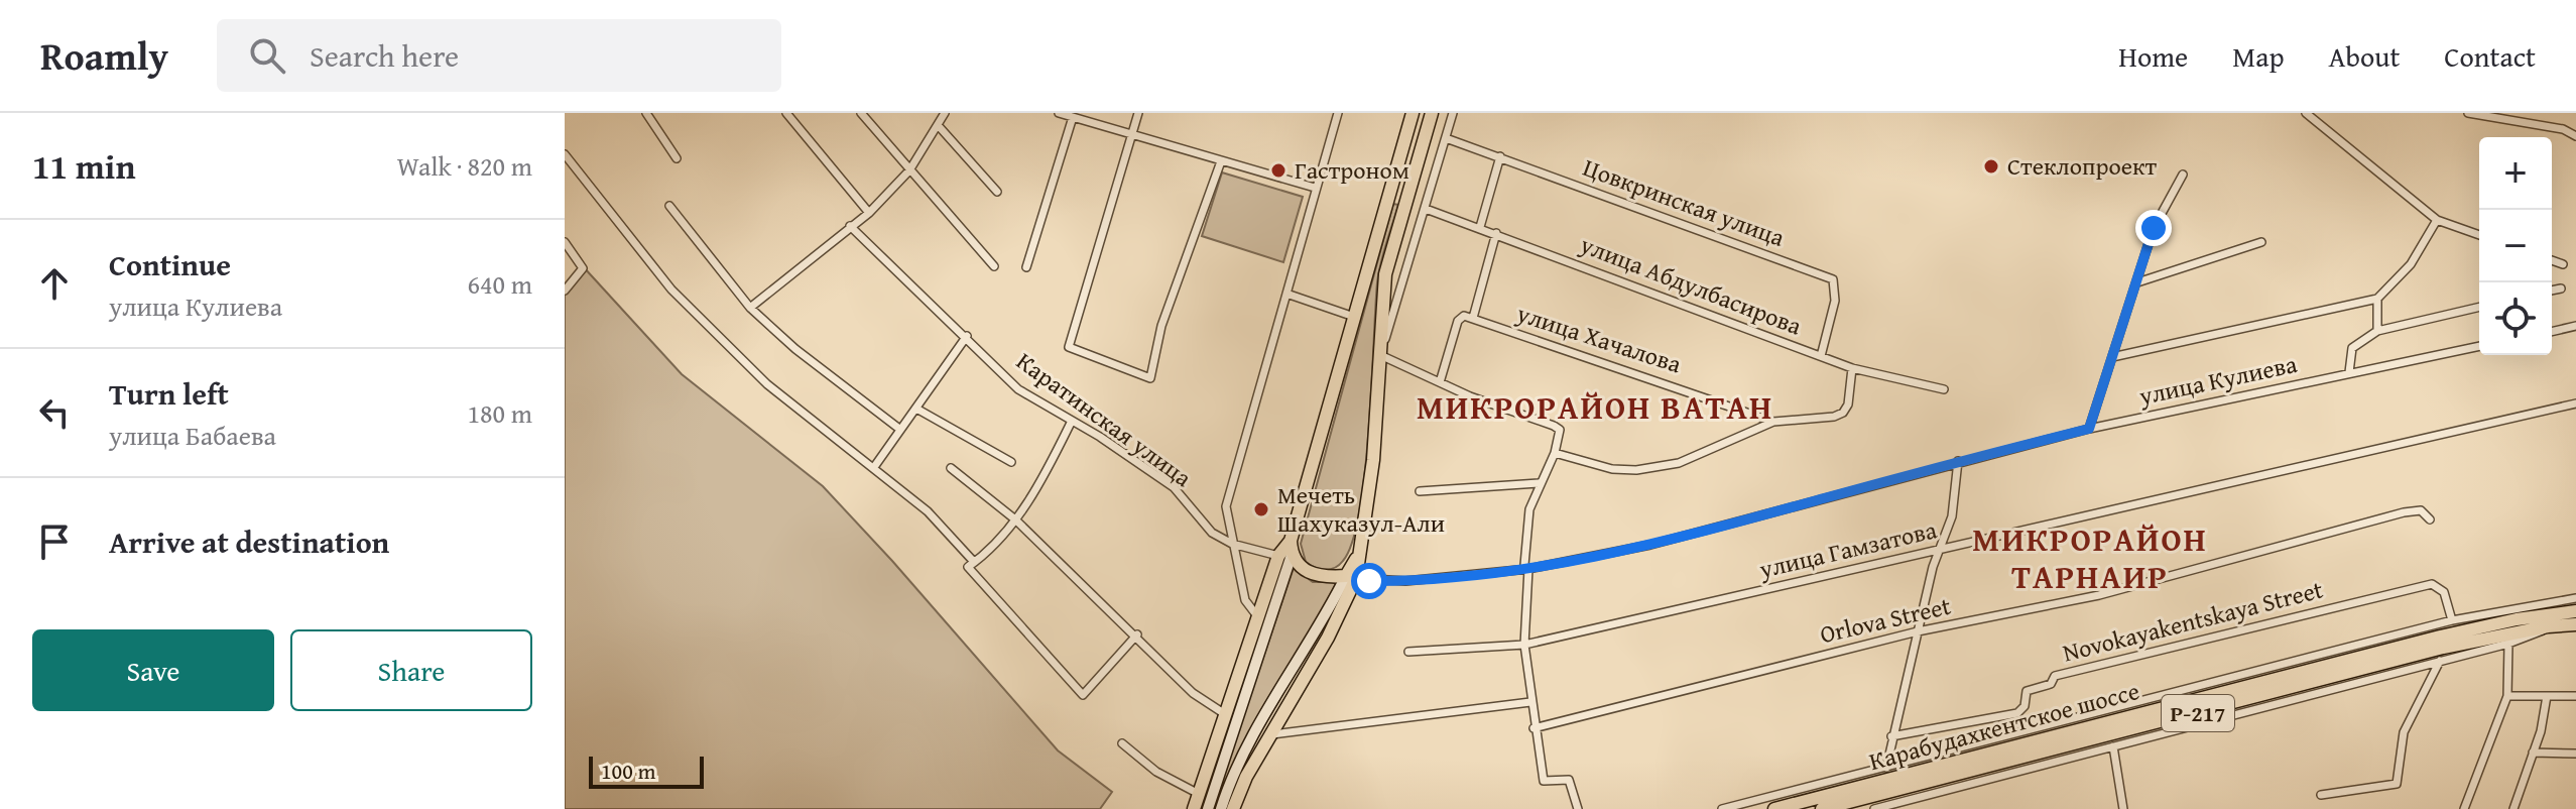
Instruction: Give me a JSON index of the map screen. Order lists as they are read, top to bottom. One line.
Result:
{"streets":{"highway":["Р-217","Карабудахкентское шоссе"],"street":["Цовкринская улица","улица Абдулбасирова","улица Хачалова","улица Кулиева","Каратинская улица","улица Гамзатова","Orlova Street","Novokayakentskaya Street"]},"crossings":[["Цовкринская улица","улица Абдулбасирова"]],"districts":["МИКРОРАЙОН ВАТАН","МИКРОРАЙОН ТАРНАИР"],"places":["Стеклопроект","Гастроном","Мечеть Шахуказул-Али"],"scale_bar":"100 m","page":{"header":"Roamly","search":"Search here","nav":["Home","Map","About","Contact"],"heading":["11 min","Walk · 820 m"],"map_buttons":["+","−"],"list":[["Continue","улица Кулиева","640 m"],["Turn left","улица Бабаева","180 m"],"Arrive at destination"],"buttons":["Save","Share"],"scale":"100 m"}}
